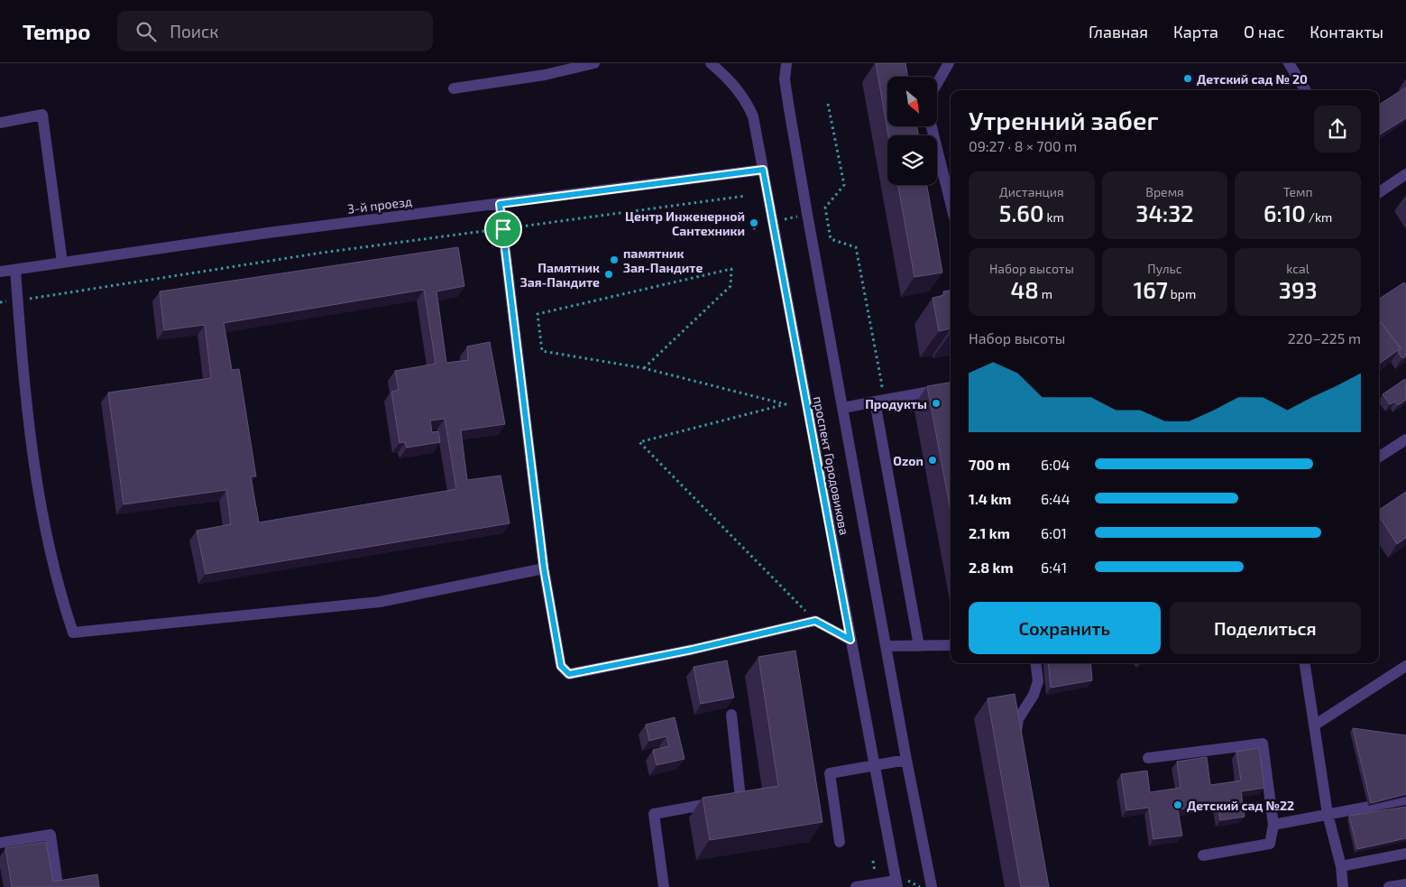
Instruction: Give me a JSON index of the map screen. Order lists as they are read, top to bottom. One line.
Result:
{"streets":{"street":["3-й проезд","проспект Городовикова"]},"crossings":[["3-й проезд","проспект Городовикова"]],"places":["Детский сад № 20","Центр Инженерной Сантехники","памятник Зая-Пандите","Памятник Зая-Пандите","Продукты","Ozon","Детский сад №22"],"north":"bottom right","page":{"header":"Tempo","search":"Поиск","nav":["Главная","Карта","О нас","Контакты"],"heading":["Утренний забег","09:27 · 8 × 700 m"],"stats":[["Дистанция","5.60 km"],["Время","34:32"],["Темп","6:10 /km"],["Набор высоты","48 m"],["Пульс","167 bpm"],["kcal","393"]],"chart":["Набор высоты","220–225 m"],"list":[{"name":"700 m","note":"6:04"},{"name":"1.4 km","note":"6:44"},{"name":"2.1 km","note":"6:01"},{"name":"2.8 km","note":"6:41"}],"buttons":["Сохранить","Поделиться"]}}
